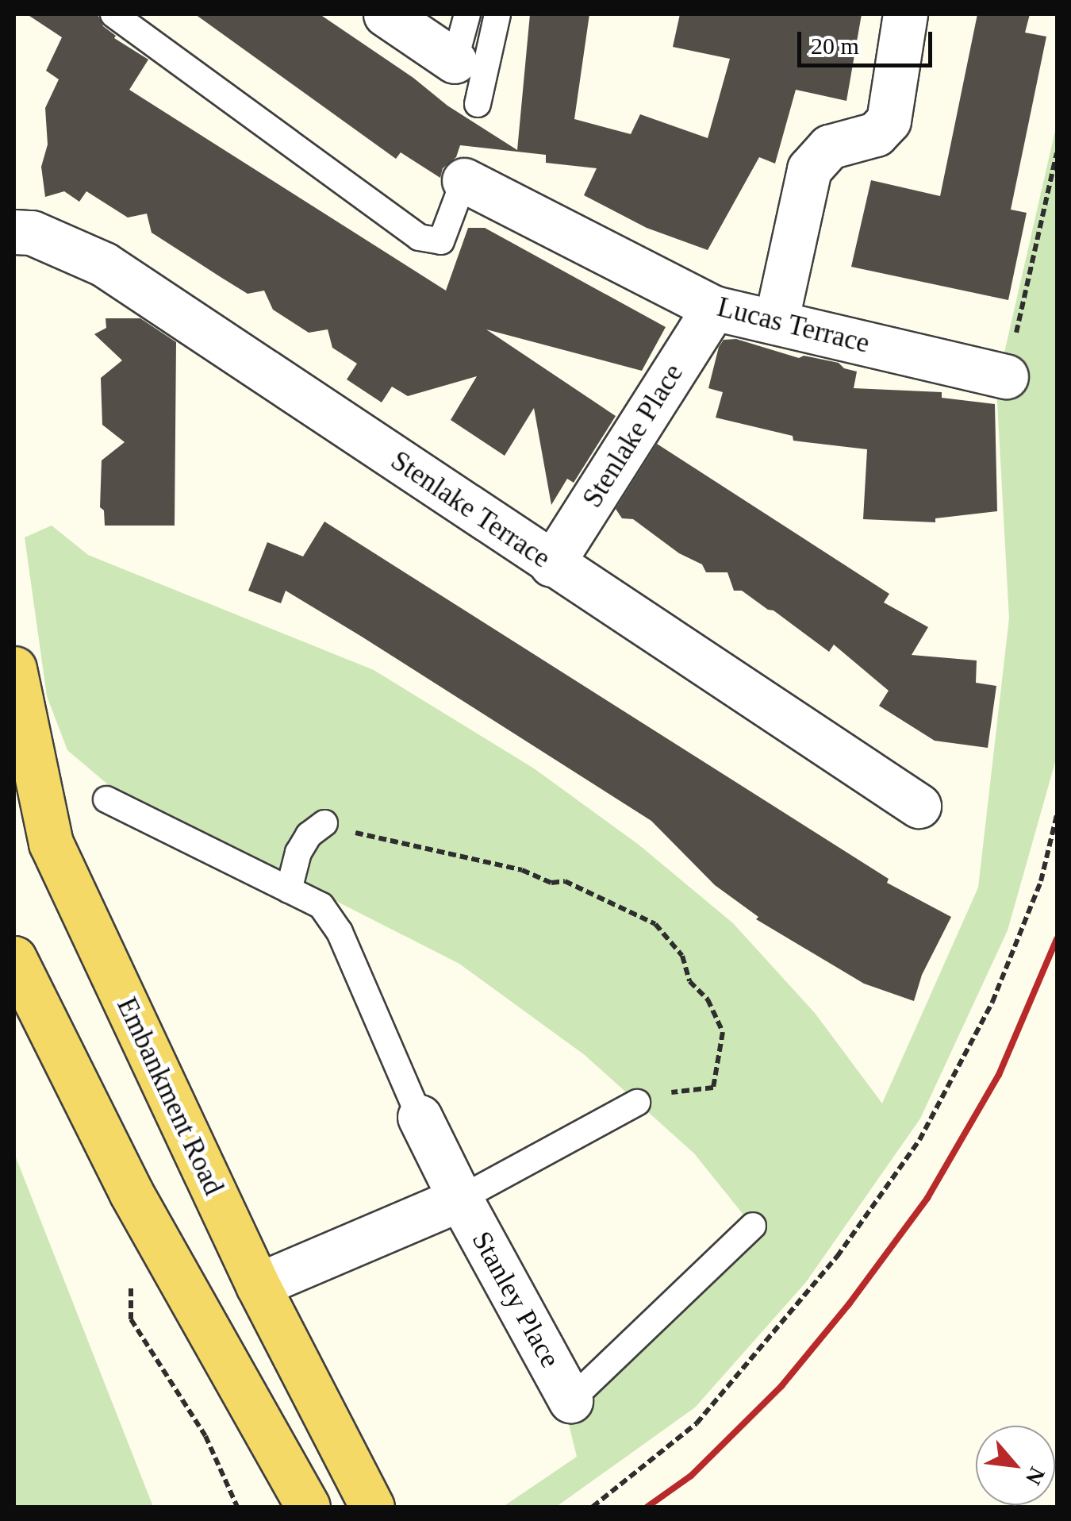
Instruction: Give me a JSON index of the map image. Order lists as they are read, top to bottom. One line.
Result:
{"streets":{"main road":["Embankment Road"],"street":["Lucas Terrace","Stenlake Place","Stenlake Terrace","Stanley Place"]},"crossings":[["Lucas Terrace","Stenlake Place"],["Stenlake Place","Stenlake Terrace"],["Embankment Road","Stanley Place"]],"scale_bar":"20 m","north":"bottom right"}
